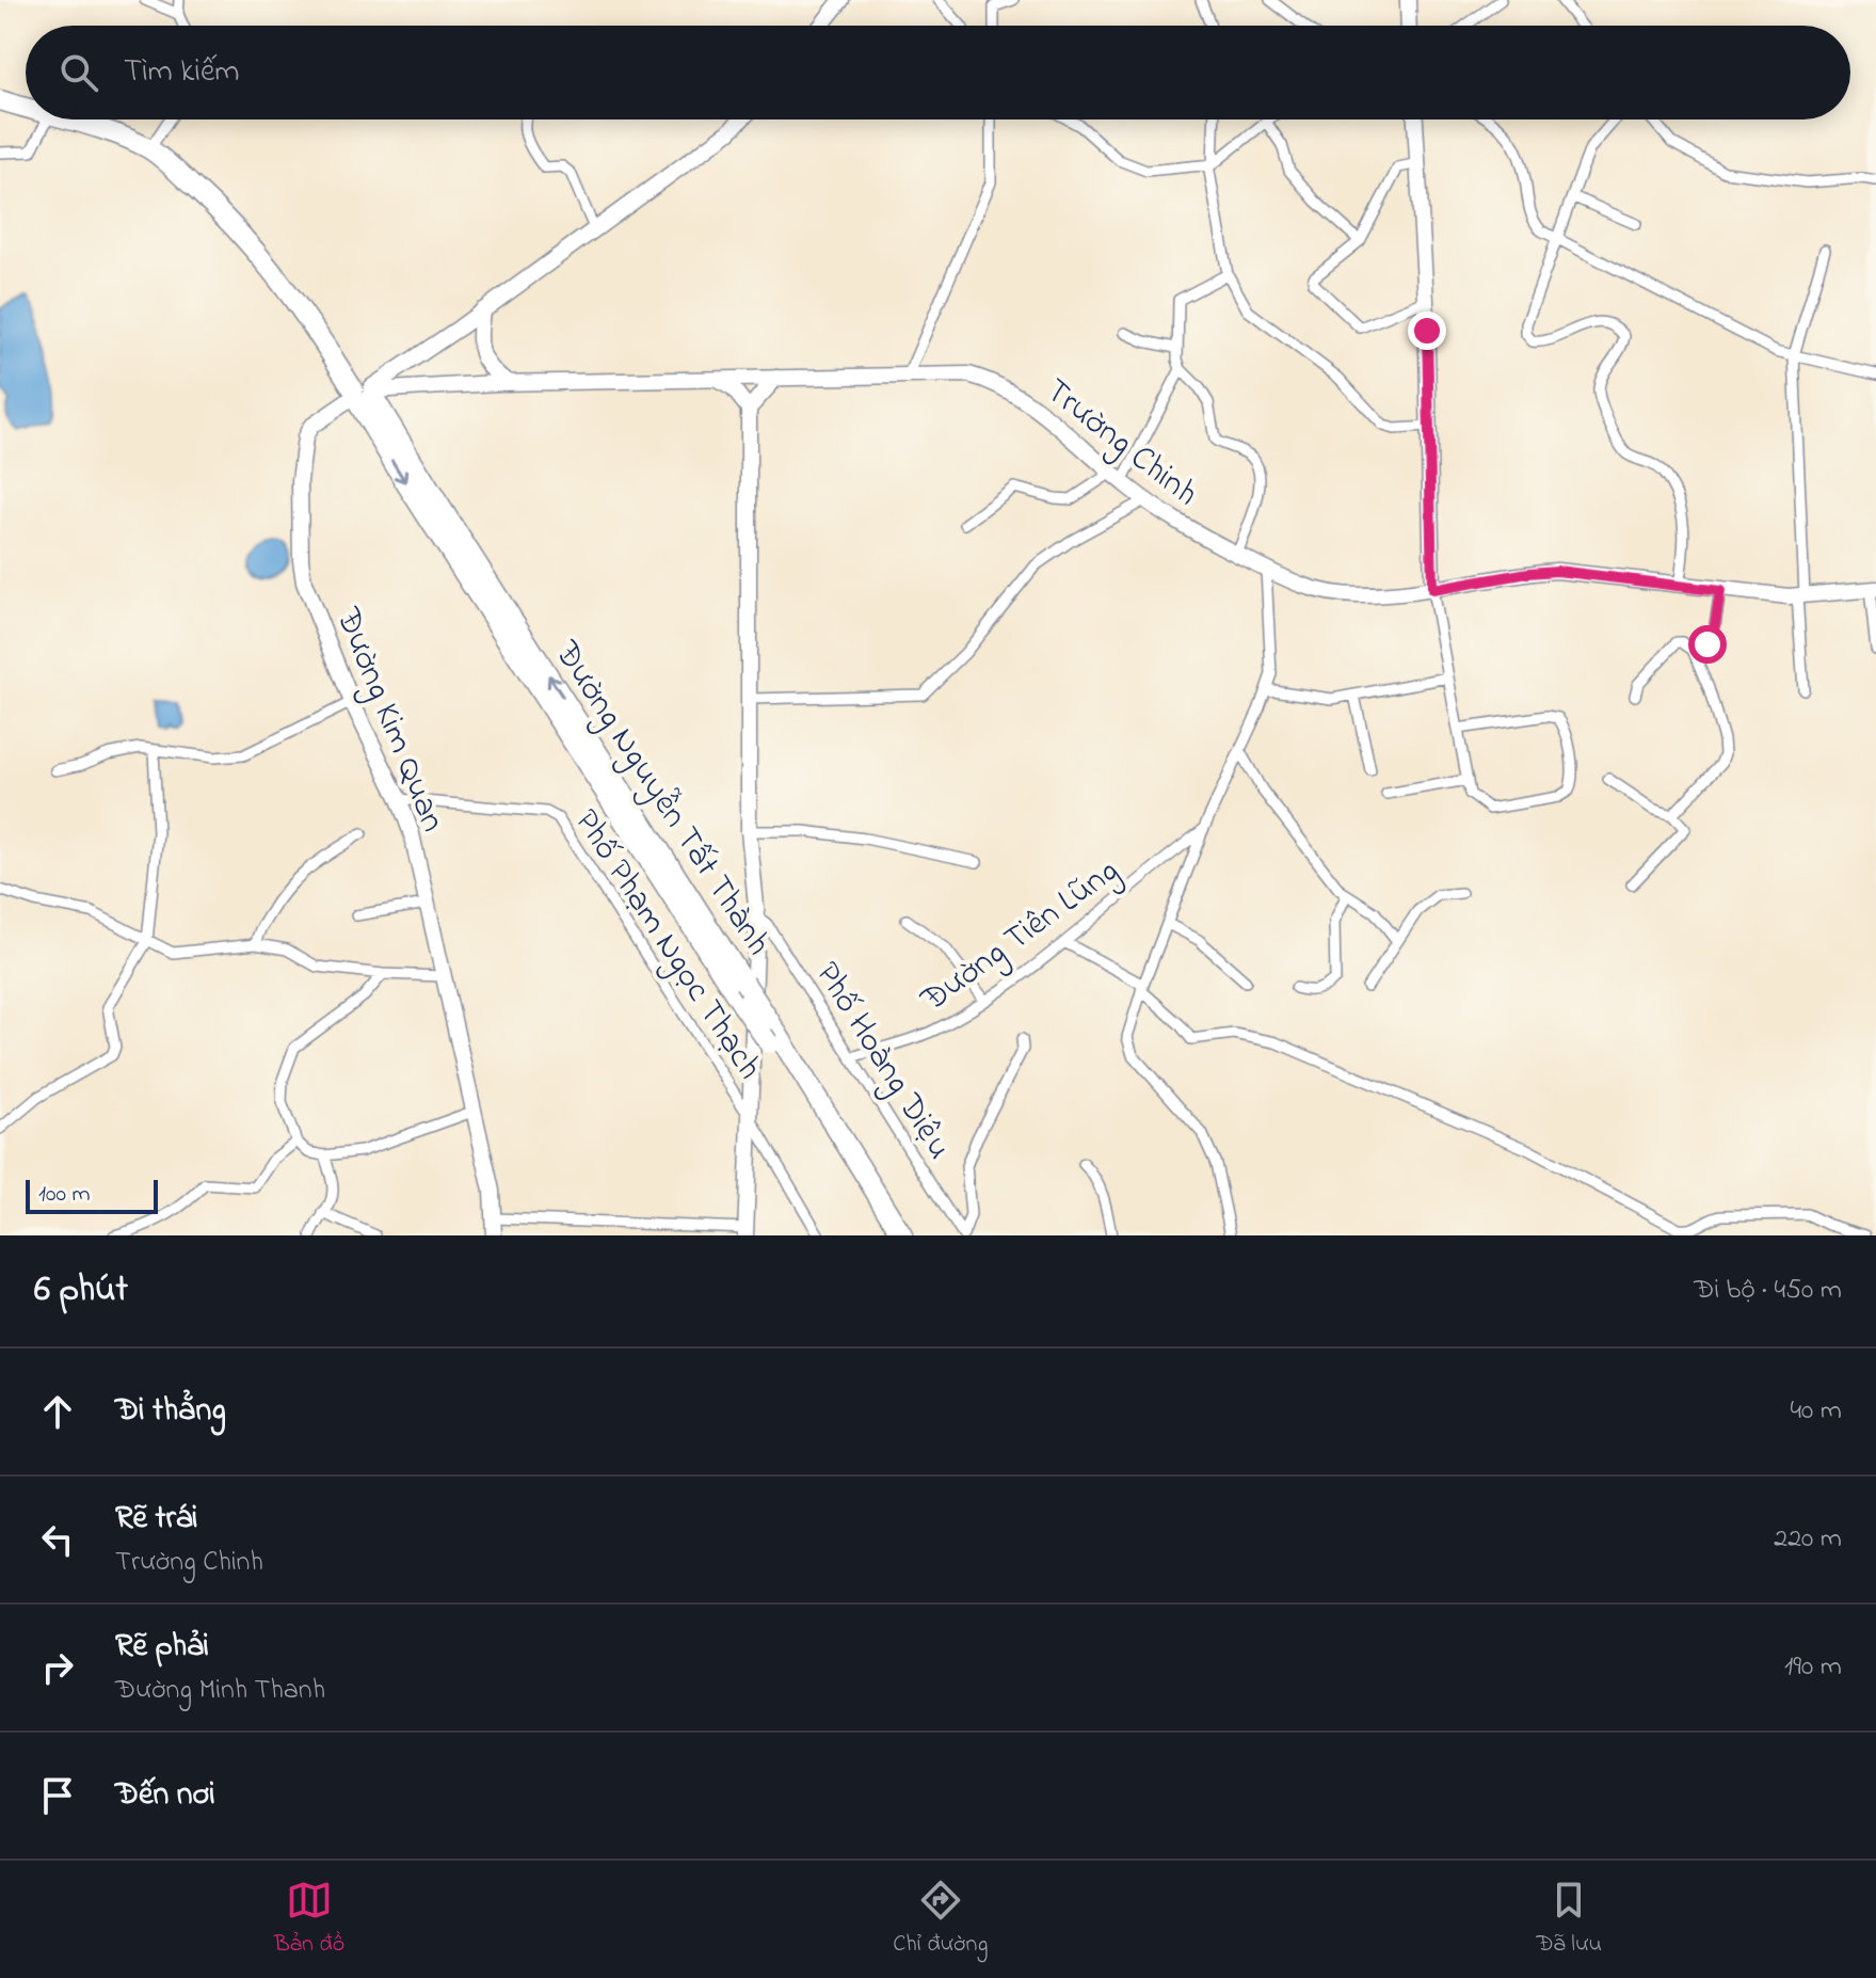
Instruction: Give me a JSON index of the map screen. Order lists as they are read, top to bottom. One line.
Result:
{"streets":{"highway":["Đường Nguyễn Tất Thành"],"main road":["Trường Chinh","Đường Kim Quan"],"street":["Đường Tiên Lũng","Phố Phạm Ngọc Thạch","Phố Hoàng Diệu"]},"crossings":[["Trường Chinh","Đường Kim Quan"],["Trường Chinh","Đường Nguyễn Tất Thành"],["Đường Kim Quan","Đường Nguyễn Tất Thành"],["Đường Kim Quan","Phố Phạm Ngọc Thạch"],["Đường Tiên Lũng","Phố Hoàng Diệu"]],"scale_bar":"100 m","page":{"search":"Tìm kiếm","scale":"100 m","heading":["6 phút","Đi bộ · 450 m"],"list":[["Đi thẳng","40 m"],["Rẽ trái","Trường Chinh","220 m"],["Rẽ phải","Đường Minh Thanh","190 m"],"Đến nơi"],"nav":["Bản đồ","Chỉ đường","Đã lưu"]}}
